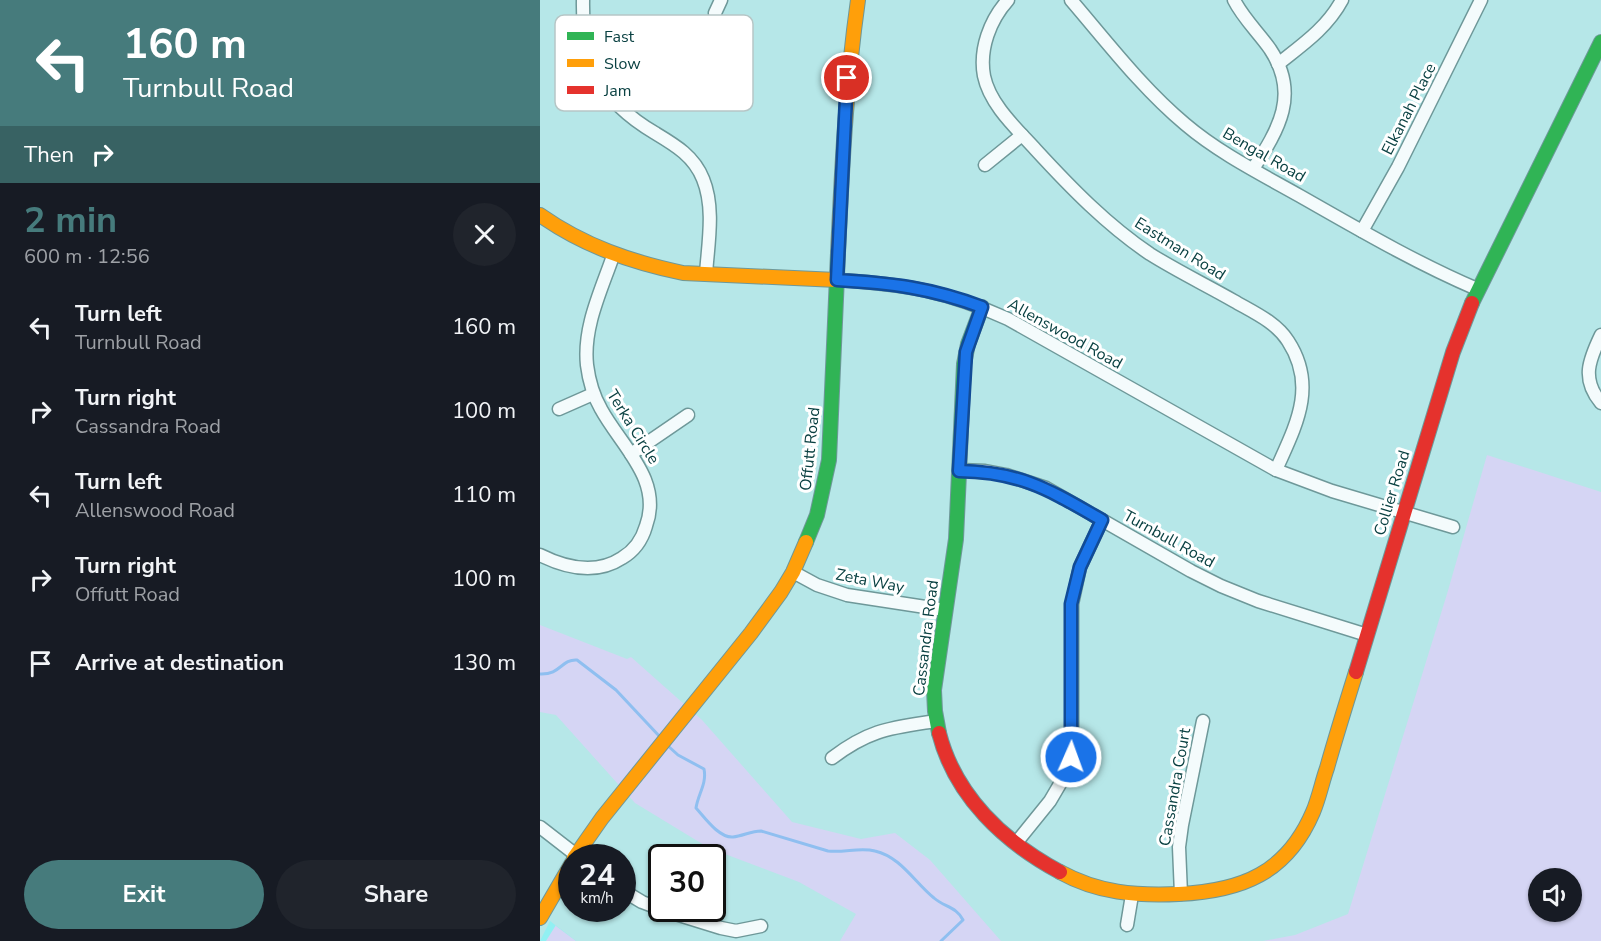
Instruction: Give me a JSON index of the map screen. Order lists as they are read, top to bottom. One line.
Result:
{"streets":{"street":["Elkanah Place","Bengal Road","Eastman Road","Allenswood Road","Terka Circle","Offutt Road","Collier Road","Turnbull Road","Zeta Way","Cassandra Road","Cassandra Court"]},"crossings":[["Elkanah Place","Bengal Road"],["Bengal Road","Collier Road"],["Eastman Road","Allenswood Road"],["Allenswood Road","Terka Circle"],["Allenswood Road","Offutt Road"],["Allenswood Road","Collier Road"],["Allenswood Road","Cassandra Road"],["Offutt Road","Zeta Way"],["Collier Road","Turnbull Road"],["Collier Road","Cassandra Road"],["Collier Road","Cassandra Court"],["Turnbull Road","Cassandra Road"],["Zeta Way","Cassandra Road"],["Cassandra Road","Cassandra Court"]],"legend":["Fast","Slow","Jam"],"page":{"turn":["160 m","Turnbull Road"],"then":"Then","heading":["2 min","600 m · 12:56"],"list":[{"name":"Turn left","note":"Turnbull Road","value":"160 m"},{"name":"Turn right","note":"Cassandra Road","value":"100 m"},{"name":"Turn left","note":"Allenswood Road","value":"110 m"},{"name":"Turn right","note":"Offutt Road","value":"100 m"},{"name":"Arrive at destination","value":"130 m"}],"speed":"24 km/h","limit":"30","buttons":["Exit","Share"]}}
